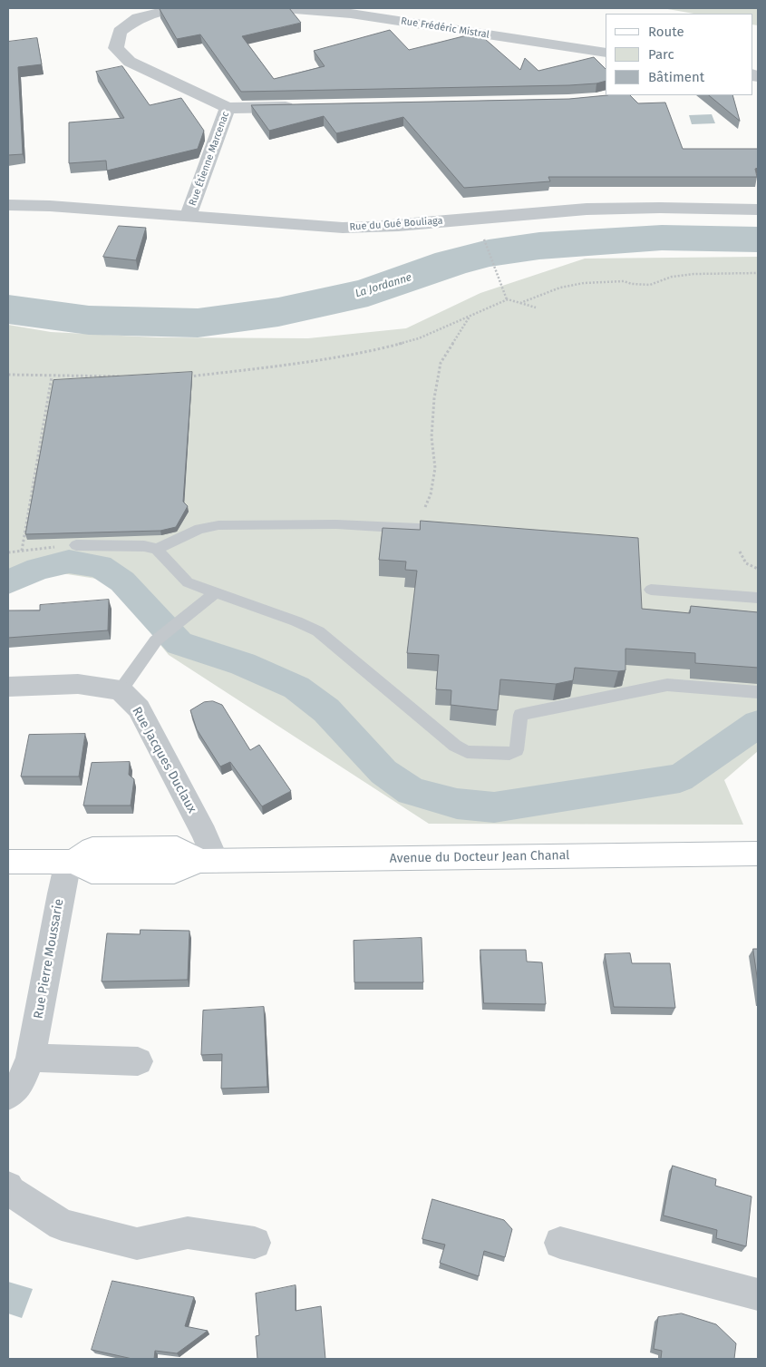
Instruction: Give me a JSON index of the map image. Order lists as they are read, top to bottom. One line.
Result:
{"streets":{"main road":["Avenue du Docteur Jean Chanal"],"street":["Rue Frédéric Mistral","Rue Étienne Marcenac","Rue du Gué Bouliaga","Rue Jacques Duclaux","Rue Pierre Moussarie"]},"crossings":[["Rue Étienne Marcenac","Rue du Gué Bouliaga"],["Rue Jacques Duclaux","Avenue du Docteur Jean Chanal"],["Avenue du Docteur Jean Chanal","Rue Pierre Moussarie"]],"water":["La Jordanne"],"legend":["Route","Parc","Bâtiment"]}
